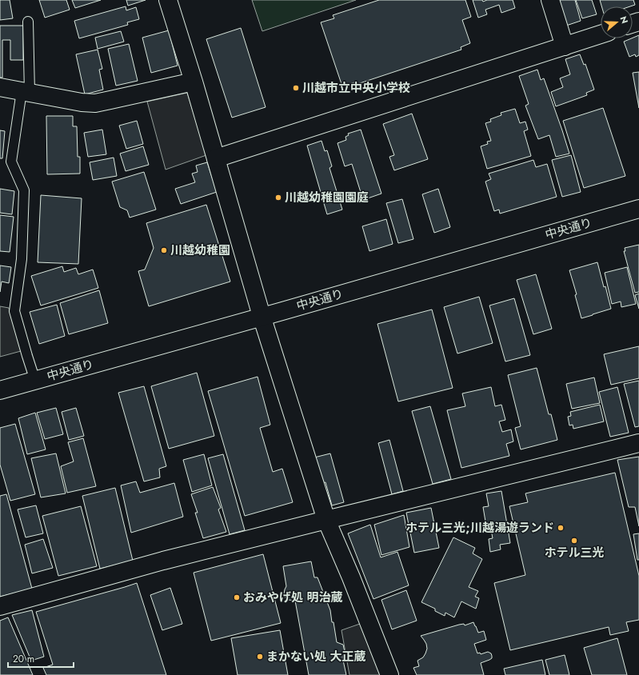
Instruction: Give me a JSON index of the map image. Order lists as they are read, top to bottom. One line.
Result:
{"streets":{"street":["中央通り"]},"places":["川越市立中央小学校","川越幼稚園園庭","川越幼稚園","ホテル三光;川越湯遊ランド","ホテル三光","おみやげ処 明治蔵","まかない処 大正蔵"],"scale_bar":"20 m","north":"right"}
